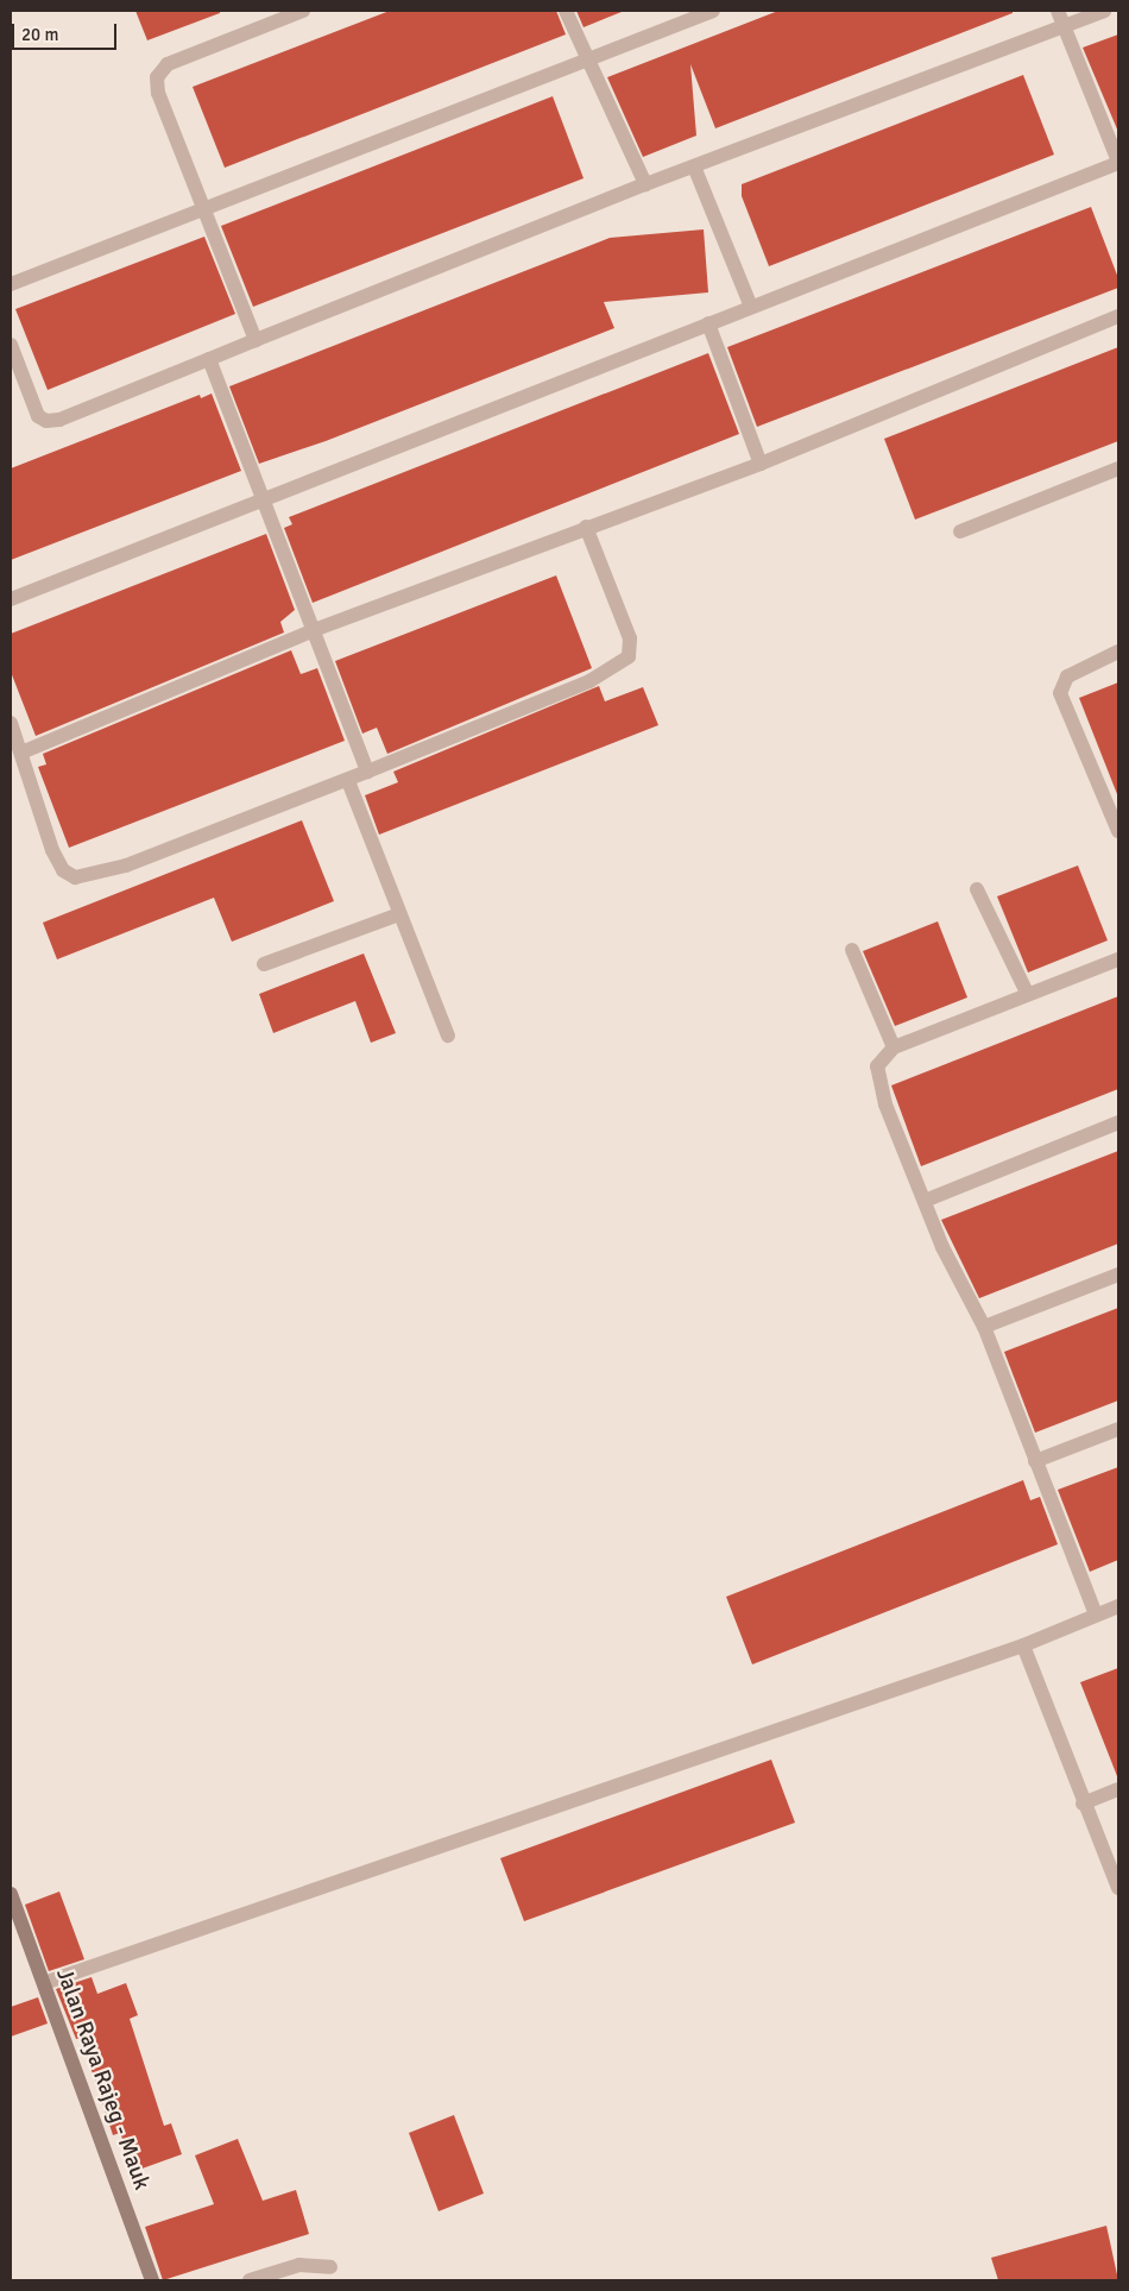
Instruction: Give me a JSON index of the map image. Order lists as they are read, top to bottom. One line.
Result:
{"streets":{"main road":["Jalan Raya Rajeg - Mauk"]},"scale_bar":"20 m"}
